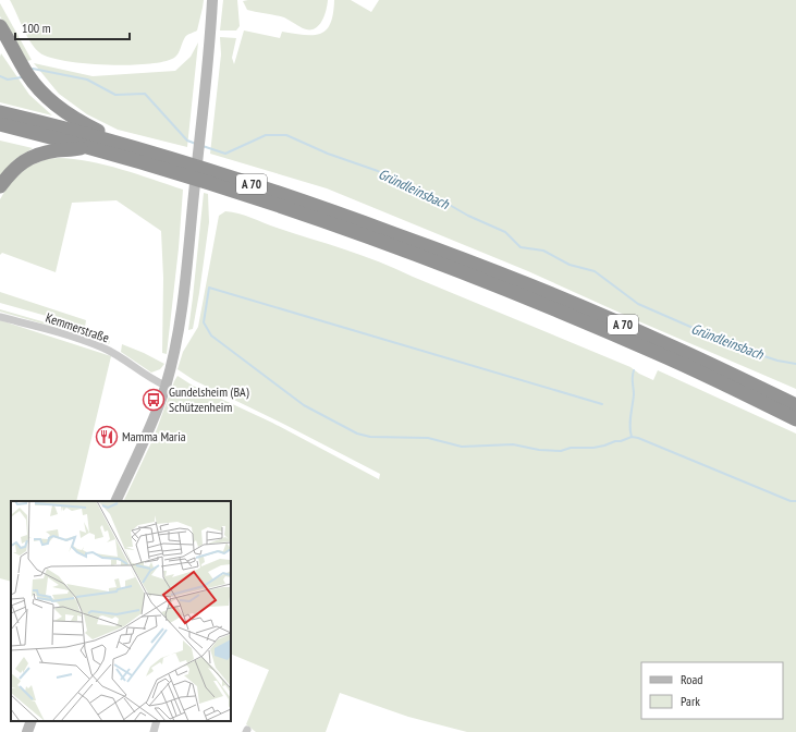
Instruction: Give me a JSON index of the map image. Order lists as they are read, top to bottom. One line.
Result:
{"streets":{"highway":["A 70"],"street":["Kemmerstraße"]},"water":["Gründleinsbach"],"places":{"bus stop":["Gundelsheim (BA) Schützenheim"],"restaurant":["Mamma Maria"]},"legend":["Road","Park"],"scale_bar":"100 m"}
